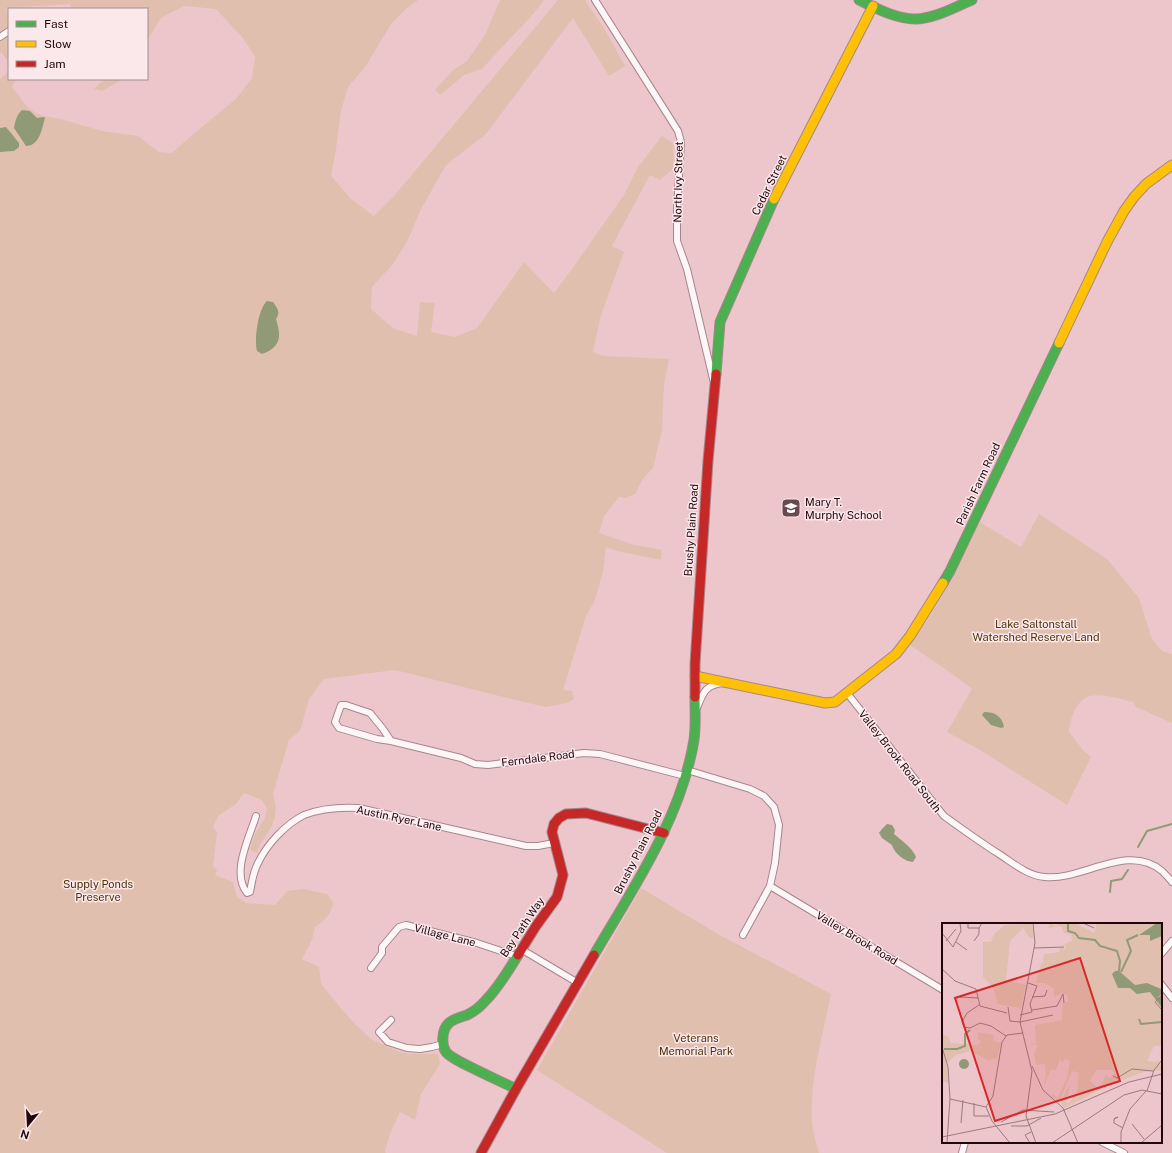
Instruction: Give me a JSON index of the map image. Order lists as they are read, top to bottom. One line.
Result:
{"streets":{"main road":["Cedar Street","Parish Farm Road","Brushy Plain Road","Bay Path Way"],"street":["North Ivy Street","Ferndale Road","Valley Brook Road South","Austin Ryer Lane","Village Lane","Valley Brook Road"]},"crossings":[["North Ivy Street","Cedar Street"],["North Ivy Street","Brushy Plain Road"],["Cedar Street","Brushy Plain Road"],["Parish Farm Road","Brushy Plain Road"],["Parish Farm Road","Valley Brook Road South"],["Brushy Plain Road","Ferndale Road"],["Brushy Plain Road","Bay Path Way"],["Brushy Plain Road","Village Lane"],["Ferndale Road","Valley Brook Road"],["Austin Ryer Lane","Bay Path Way"],["Bay Path Way","Village Lane"]],"parks":["Lake Saltonstall Watershed Reserve Land","Supply Ponds Preserve","Veterans Memorial Park"],"places":{"school or university":["Mary T. Murphy School"]},"legend":["Fast","Slow","Jam"],"north":"bottom"}
